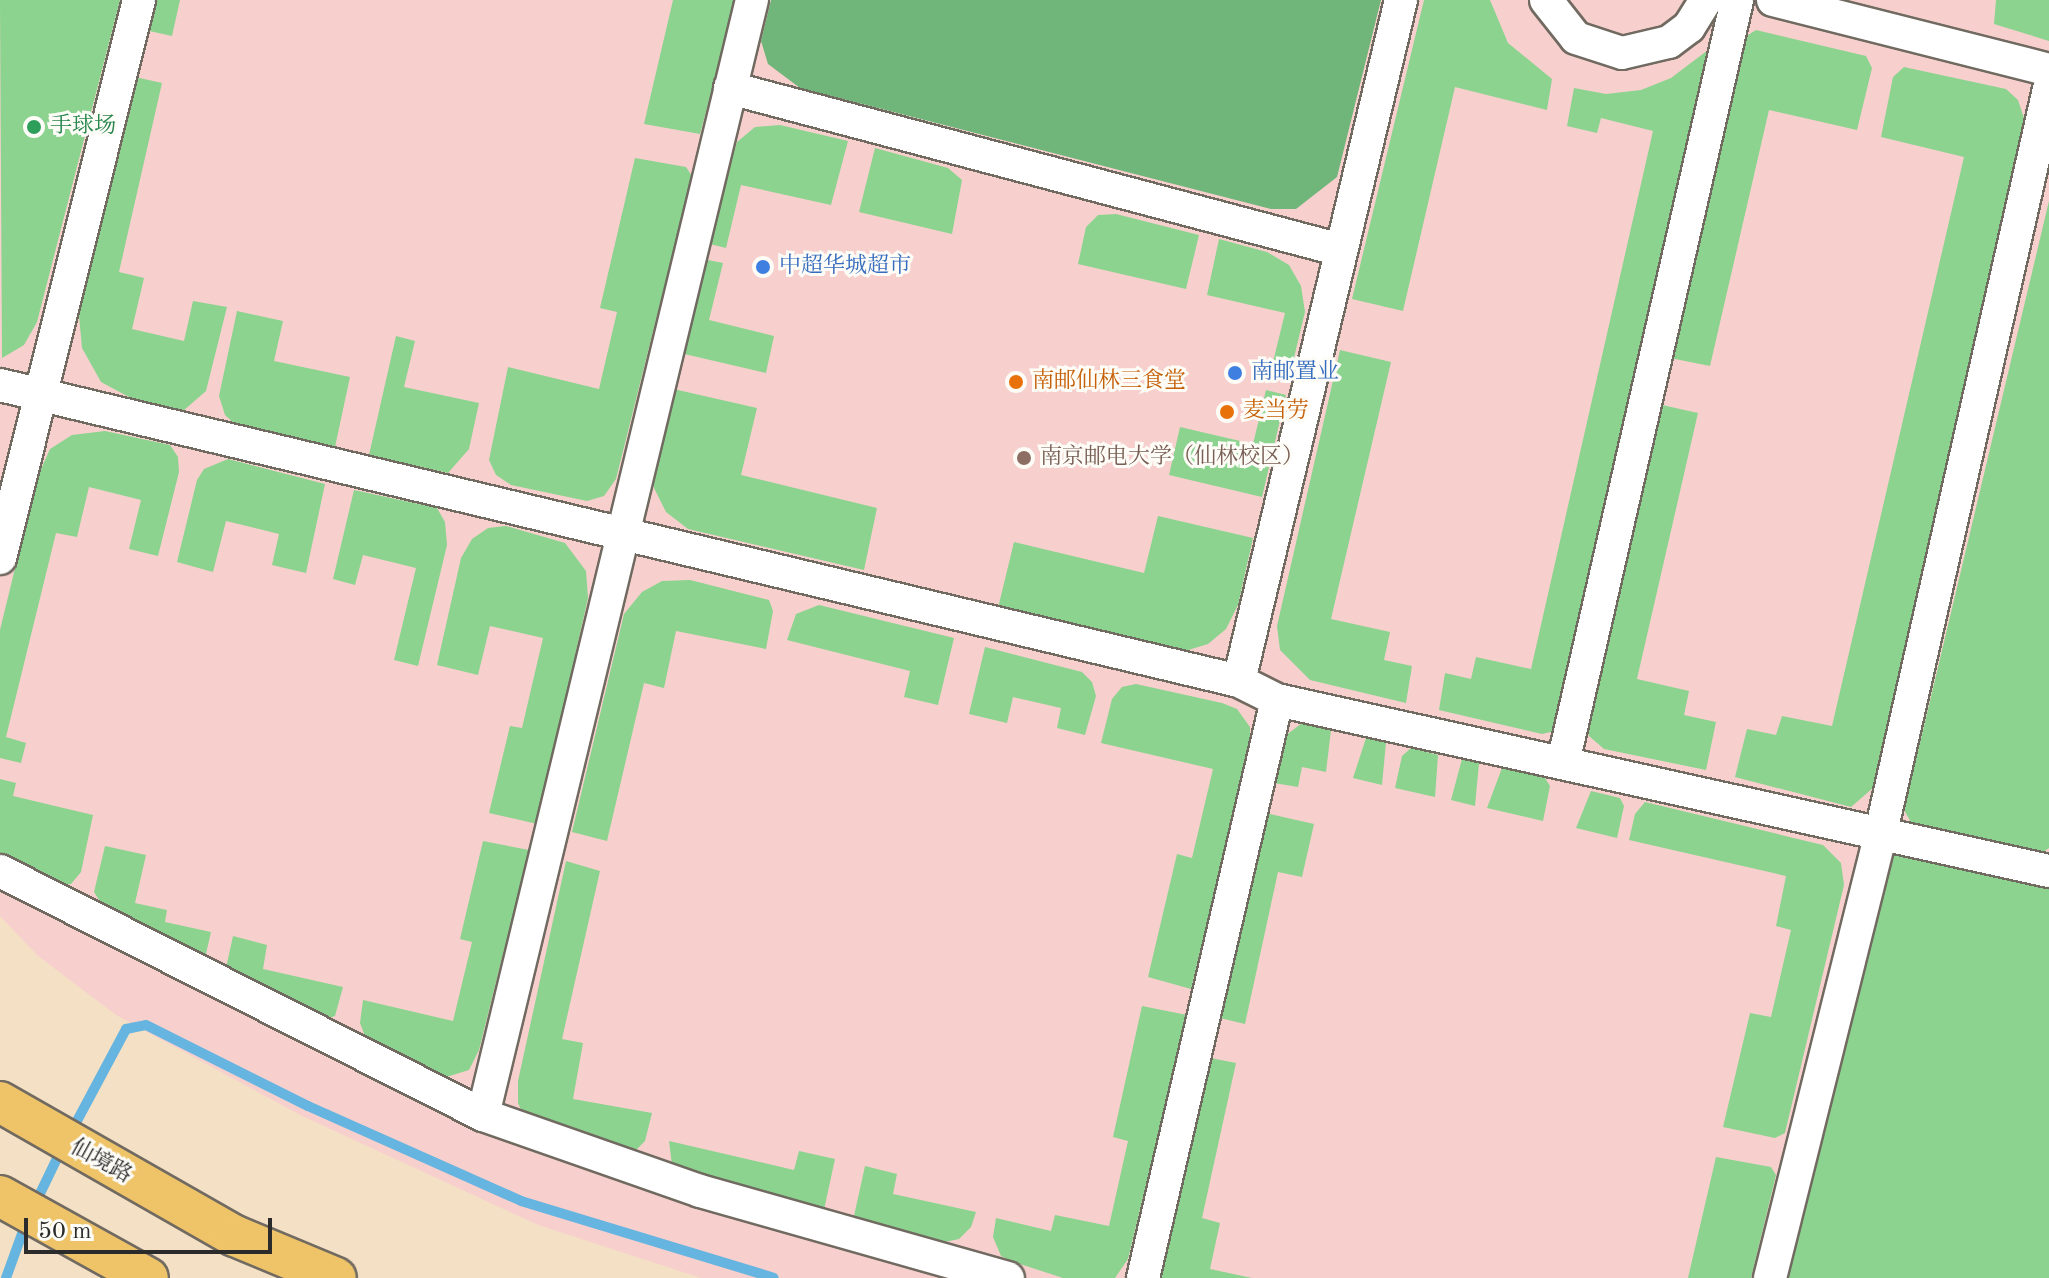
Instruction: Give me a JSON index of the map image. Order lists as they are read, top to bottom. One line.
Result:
{"streets":{"main road":["仙境路"]},"places":["手球场","中超华城超市","南邮置业","南邮仙林三食堂","麦当劳","南京邮电大学（仙林校区）"],"scale_bar":"50 m"}
